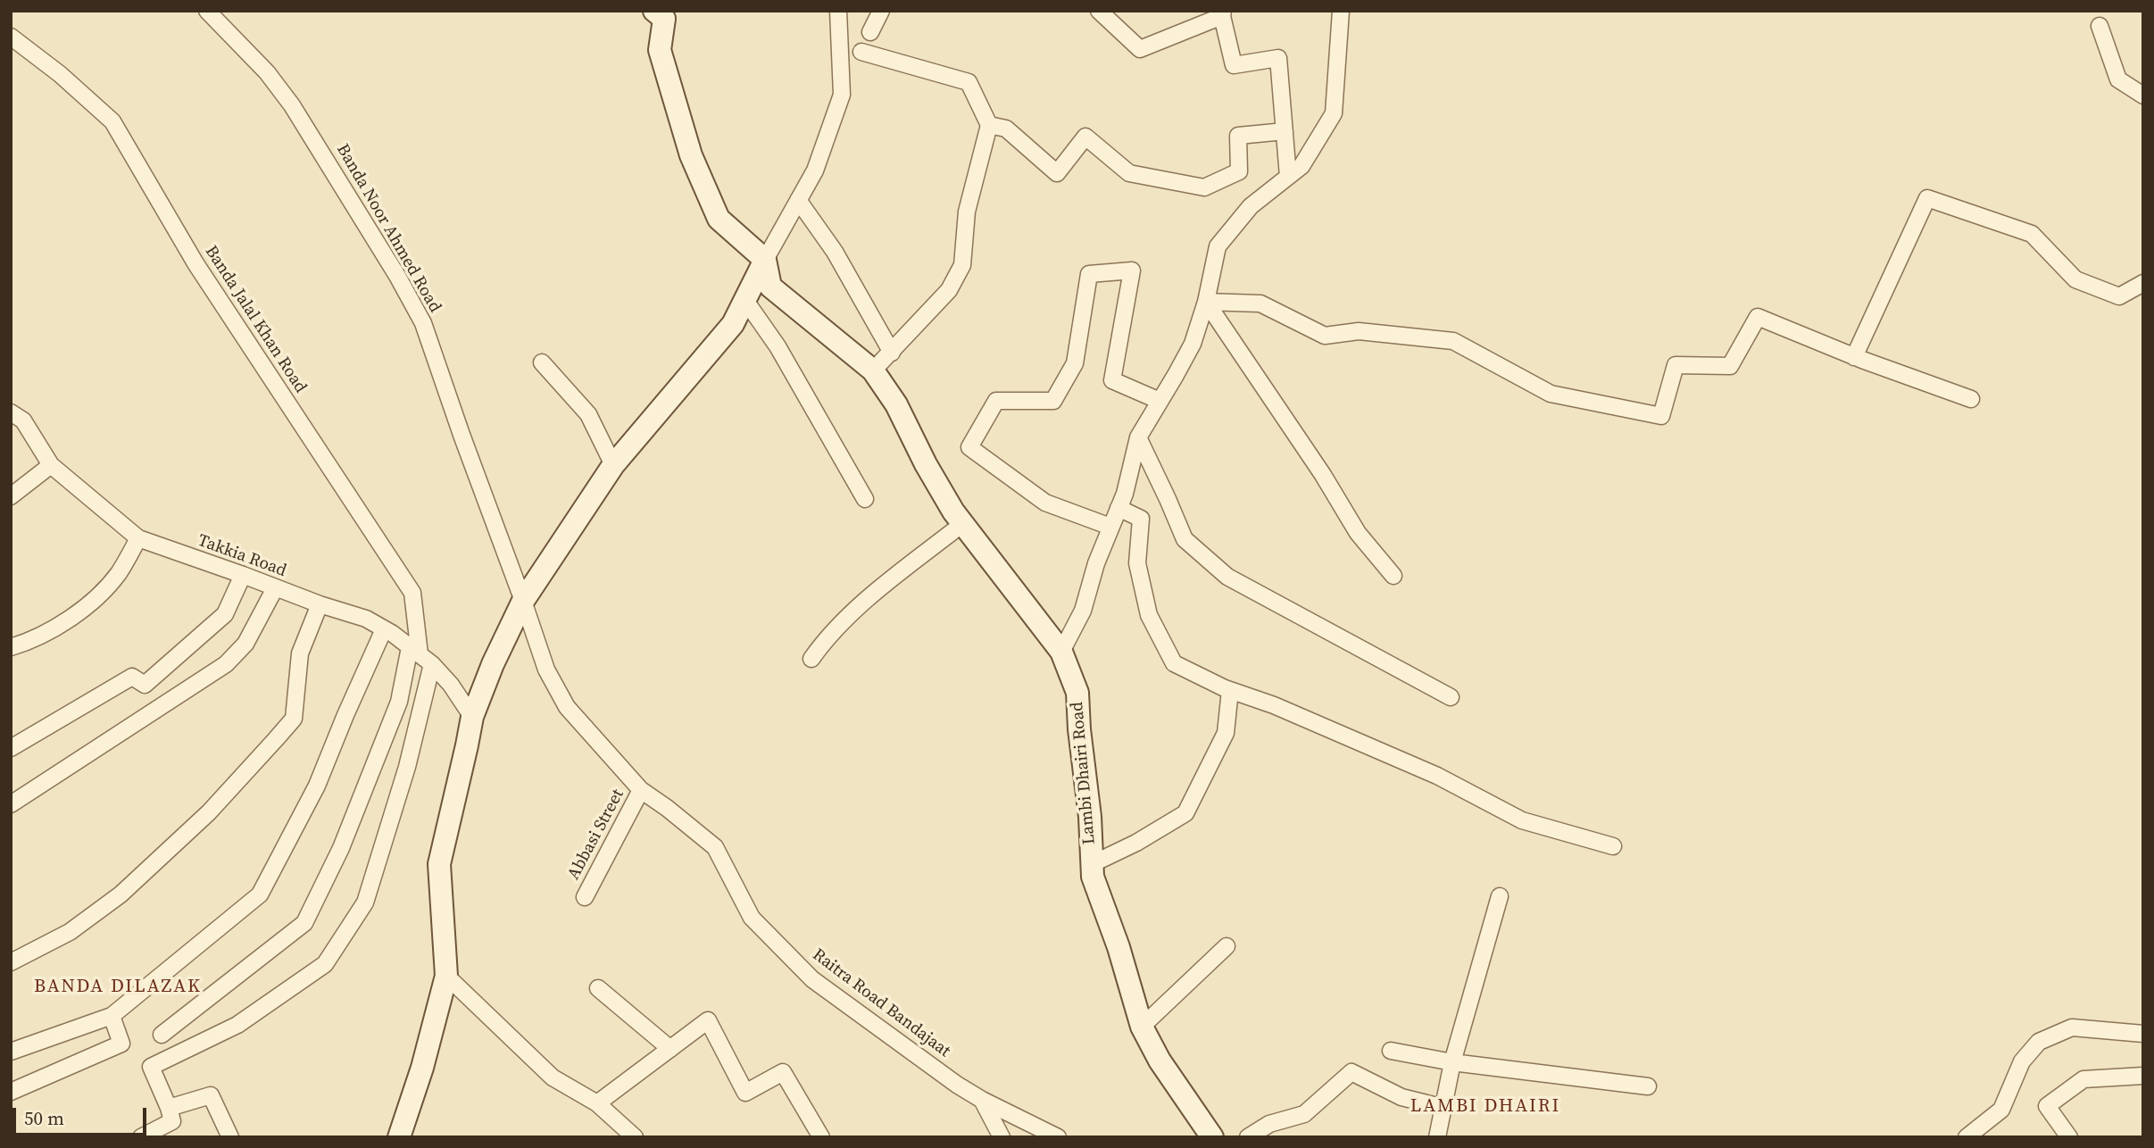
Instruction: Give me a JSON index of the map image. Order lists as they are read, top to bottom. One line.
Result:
{"streets":{"street":["Banda Noor Ahmed Road","Banda Jalal Khan Road","Takkia Road","Lambi Dhairi Road","Abbasi Street","Raitra Road Bandajaat"]},"crossings":[["Banda Noor Ahmed Road","Raitra Road Bandajaat"],["Banda Jalal Khan Road","Takkia Road"],["Abbasi Street","Raitra Road Bandajaat"]],"districts":["BANDA DILAZAK","LAMBI DHAIRI"],"scale_bar":"50 m"}
